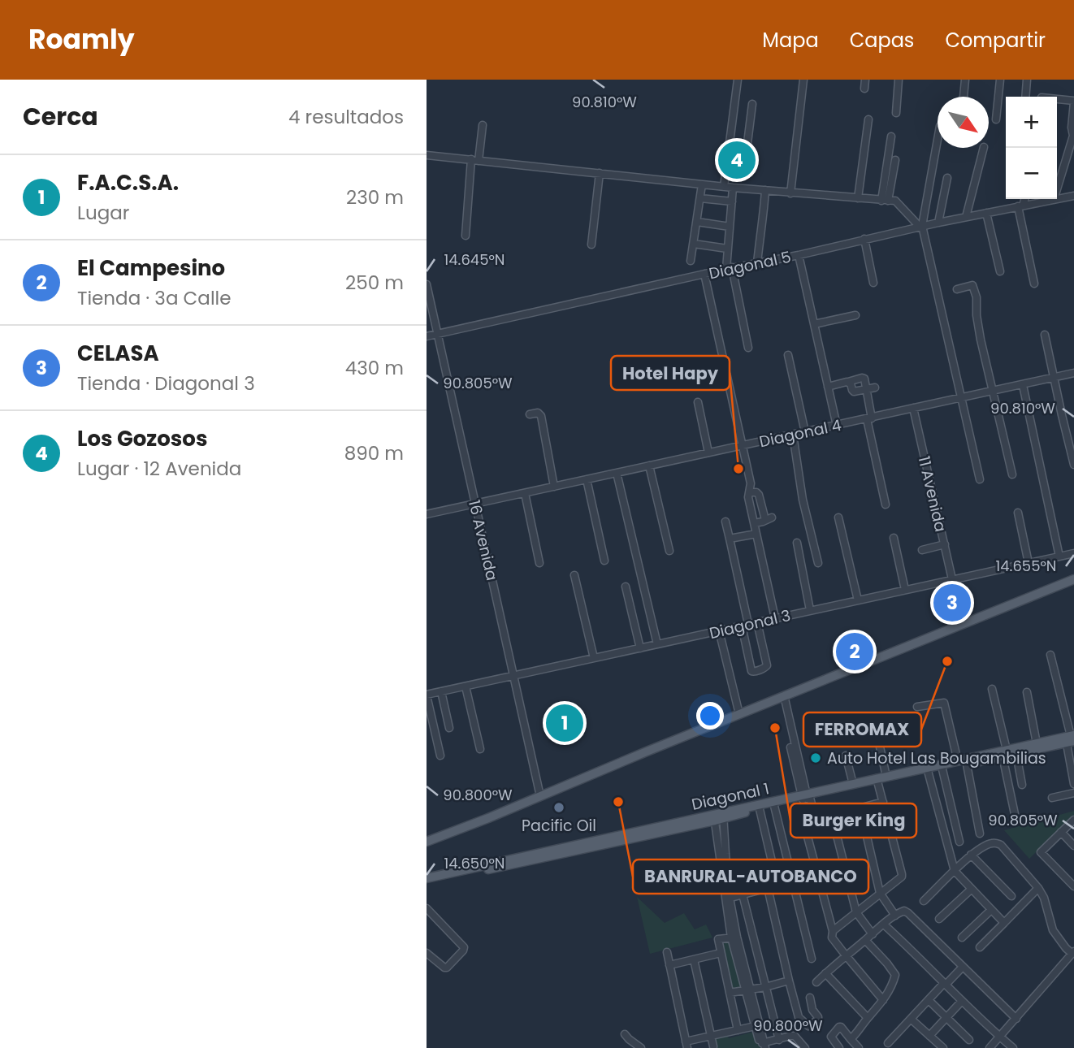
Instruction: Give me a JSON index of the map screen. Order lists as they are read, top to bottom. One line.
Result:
{"streets":{"main road":["Diagonal 1"],"street":["Diagonal 5","Diagonal 4","11 Avenida","16 Avenida","Diagonal 3"]},"crossings":[["Diagonal 5","16 Avenida"],["Diagonal 4","11 Avenida"],["Diagonal 4","16 Avenida"],["11 Avenida","Diagonal 3"],["16 Avenida","Diagonal 3"]],"places":["Hotel Hapy","FERROMAX","Burger King","Auto Hotel Las Bougambilias","BANRURAL-AUTOBANCO","Pacific Oil"],"north":"bottom right","page":{"header":"Roamly","nav":["Mapa","Capas","Compartir"],"heading":["Cerca","4 resultados"],"map_buttons":["+","−"],"pins":["4","3","2","1"],"list":[{"mark":"1","name":"F.A.C.S.A.","note":"Lugar","value":"230 m"},{"mark":"2","name":"El Campesino","note":"Tienda · 3a Calle","value":"250 m"},{"mark":"3","name":"CELASA","note":"Tienda · Diagonal 3","value":"430 m"},{"mark":"4","name":"Los Gozosos","note":"Lugar · 12 Avenida","value":"890 m"}]},"coordinates":["90.810°W","14.645°N","90.805°W","14.655°N","90.800°W","14.650°N"]}
